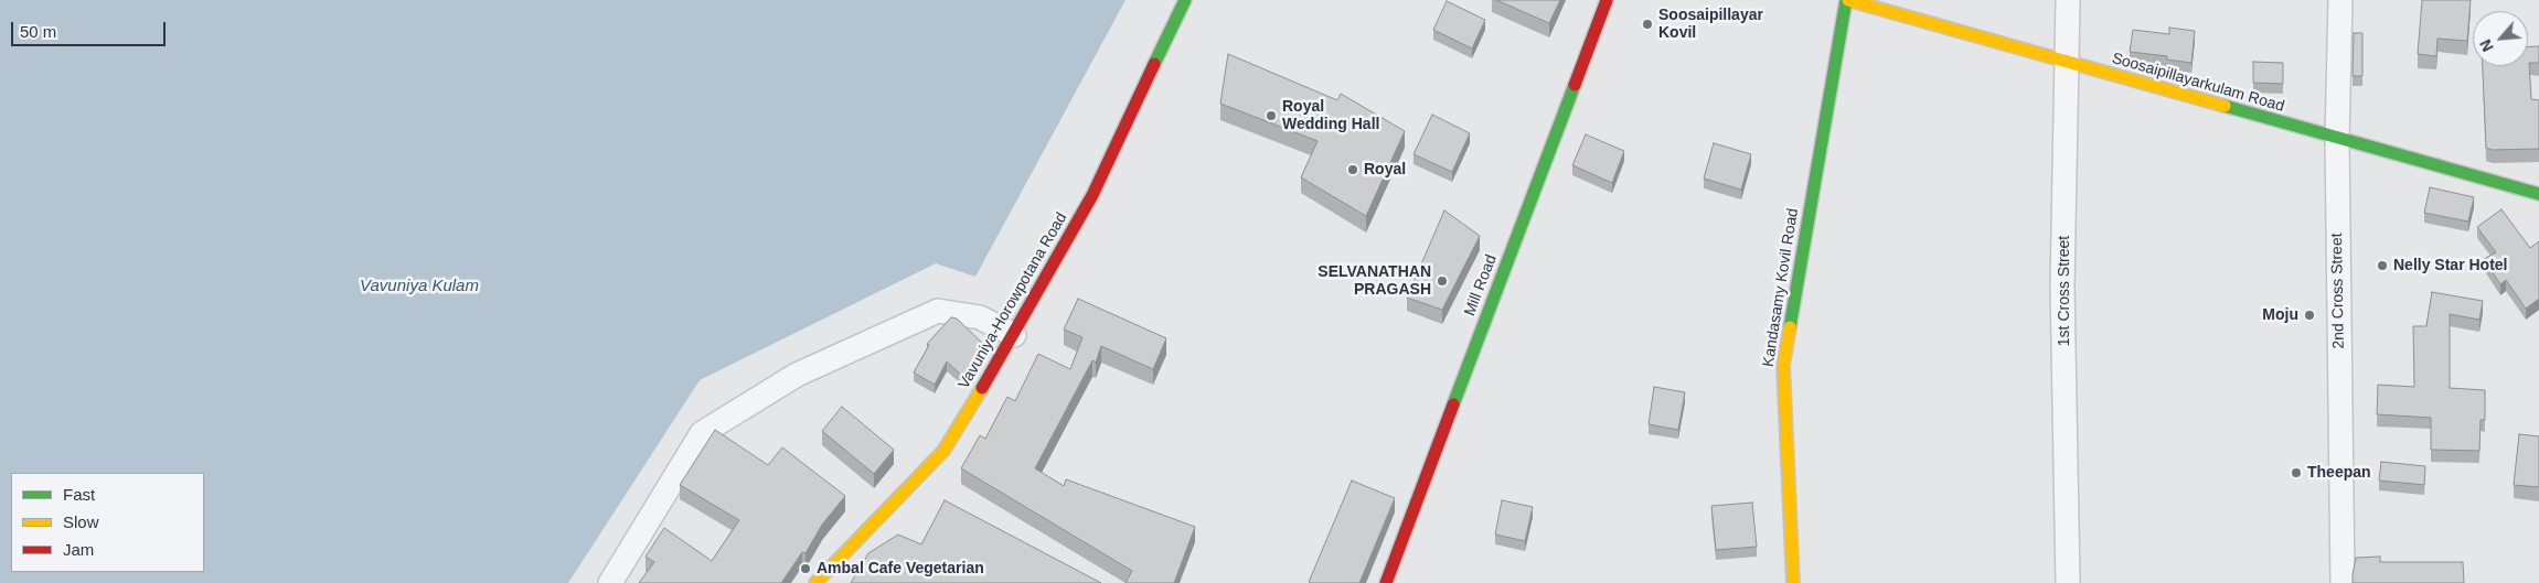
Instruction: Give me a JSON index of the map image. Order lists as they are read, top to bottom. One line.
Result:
{"streets":{"main road":["Soosaipillayarkulam Road","Mill Road","Kandasamy Kovil Road","Vavuniya-Horowpotana Road"],"street":["1st Cross Street","2nd Cross Street"]},"crossings":[["Soosaipillayarkulam Road","Kandasamy Kovil Road"],["Soosaipillayarkulam Road","1st Cross Street"],["Soosaipillayarkulam Road","2nd Cross Street"]],"water":["Vavuniya Kulam"],"places":["Soosaipillayar Kovil","Royal Wedding Hall","Royal","Nelly Star Hotel","SELVANATHAN PRAGASH","Moju","Theepan","Ambal Cafe Vegetarian"],"legend":["Fast","Slow","Jam"],"scale_bar":"50 m","north":"bottom left"}
